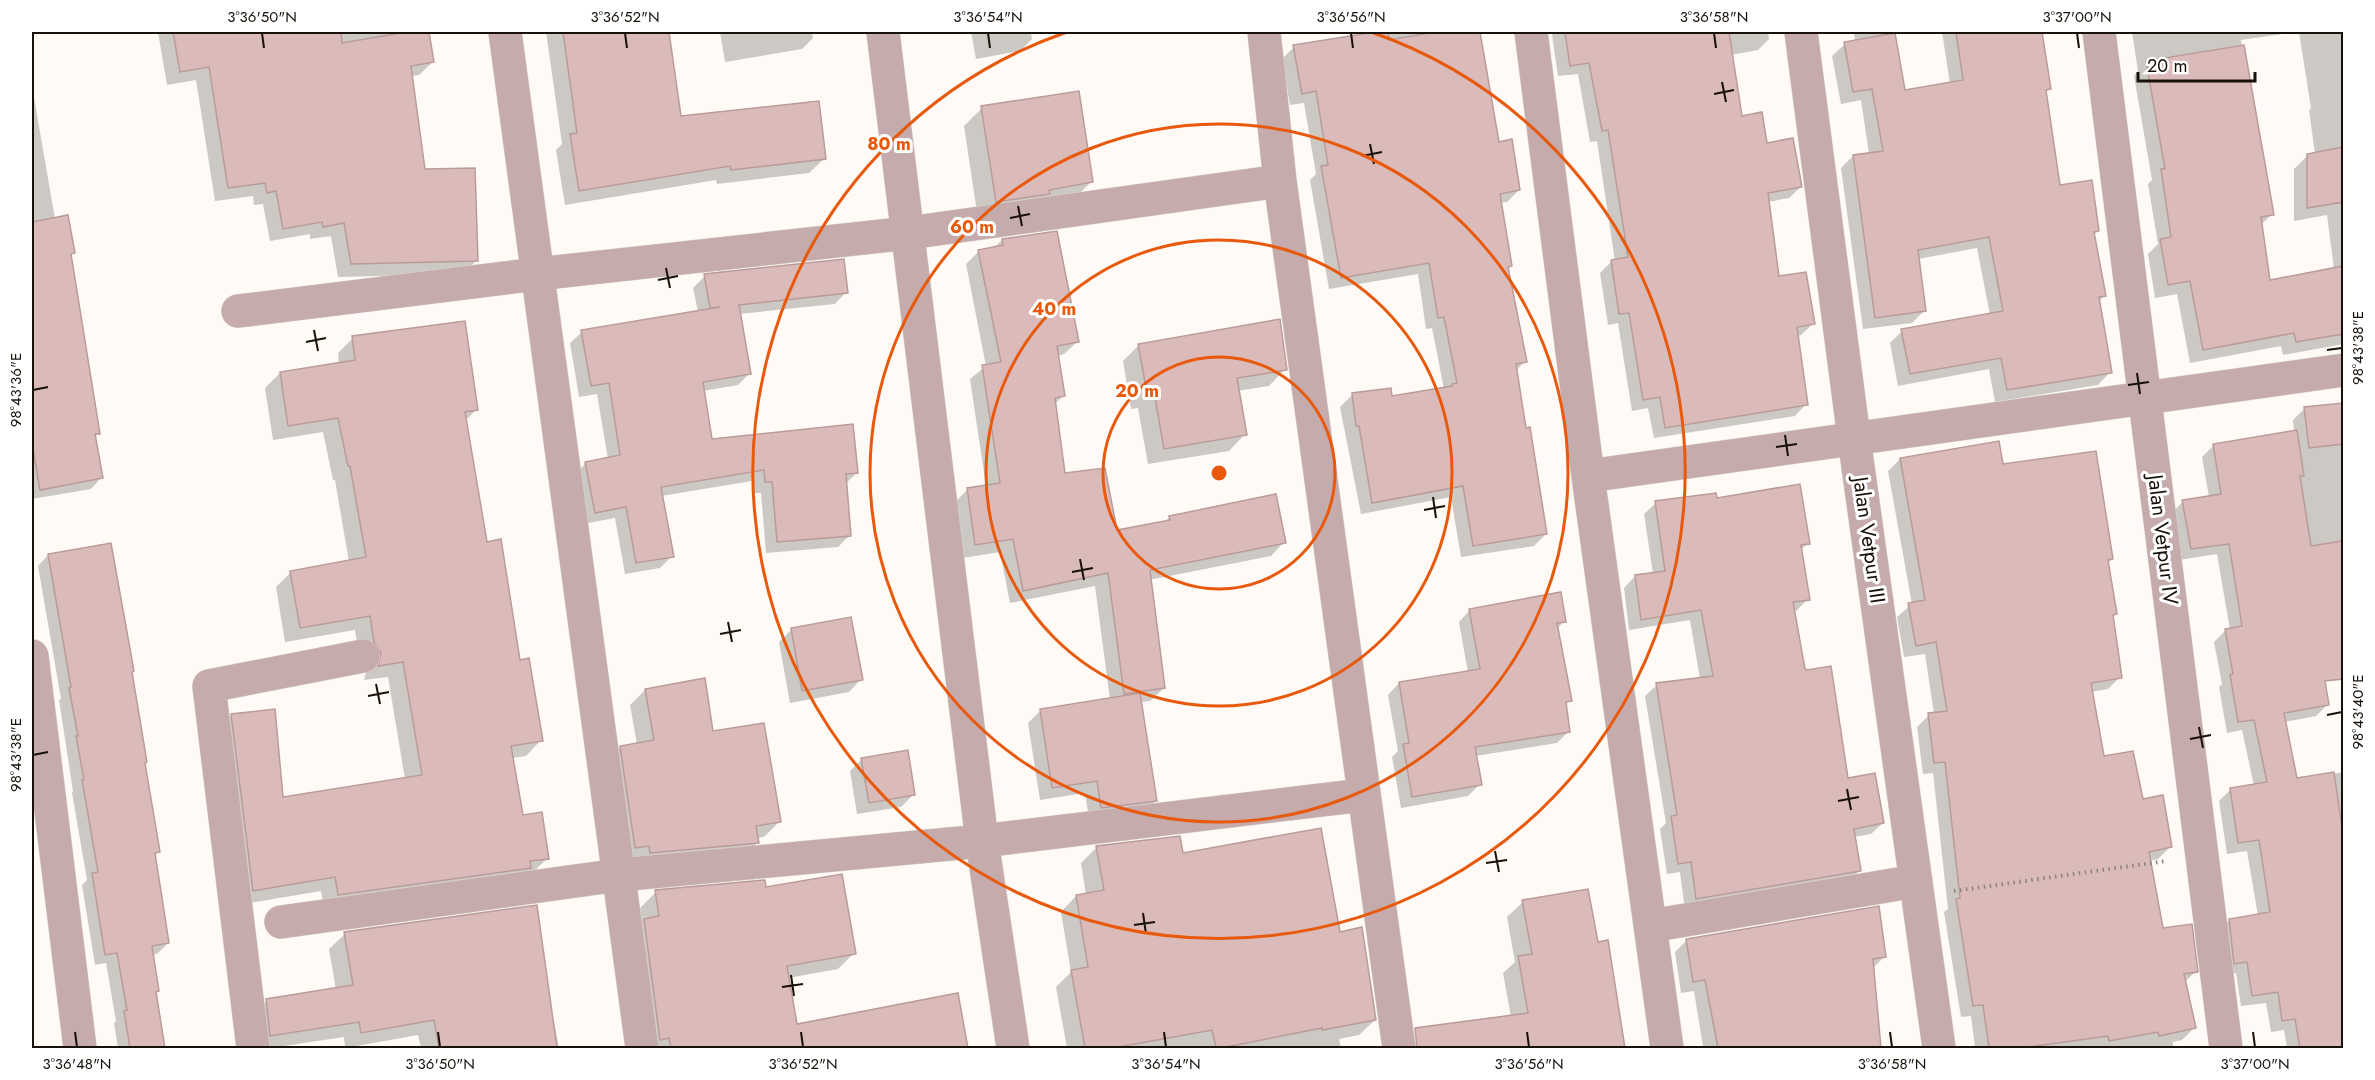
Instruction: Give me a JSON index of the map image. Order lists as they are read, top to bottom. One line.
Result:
{"streets":{"street":["Jalan Vetpur III","Jalan Vetpur IV"]},"scale_bar":"20 m","coordinates":["3°36'50\"N","3°36'52\"N","3°36'54\"N","3°36'56\"N","3°36'58\"N","3°37'00\"N","98°43'38\"E","98°43'36\"E","98°43'40\"E","3°36'48\"N"],"rings":["80 m","60 m","40 m","20 m"]}
